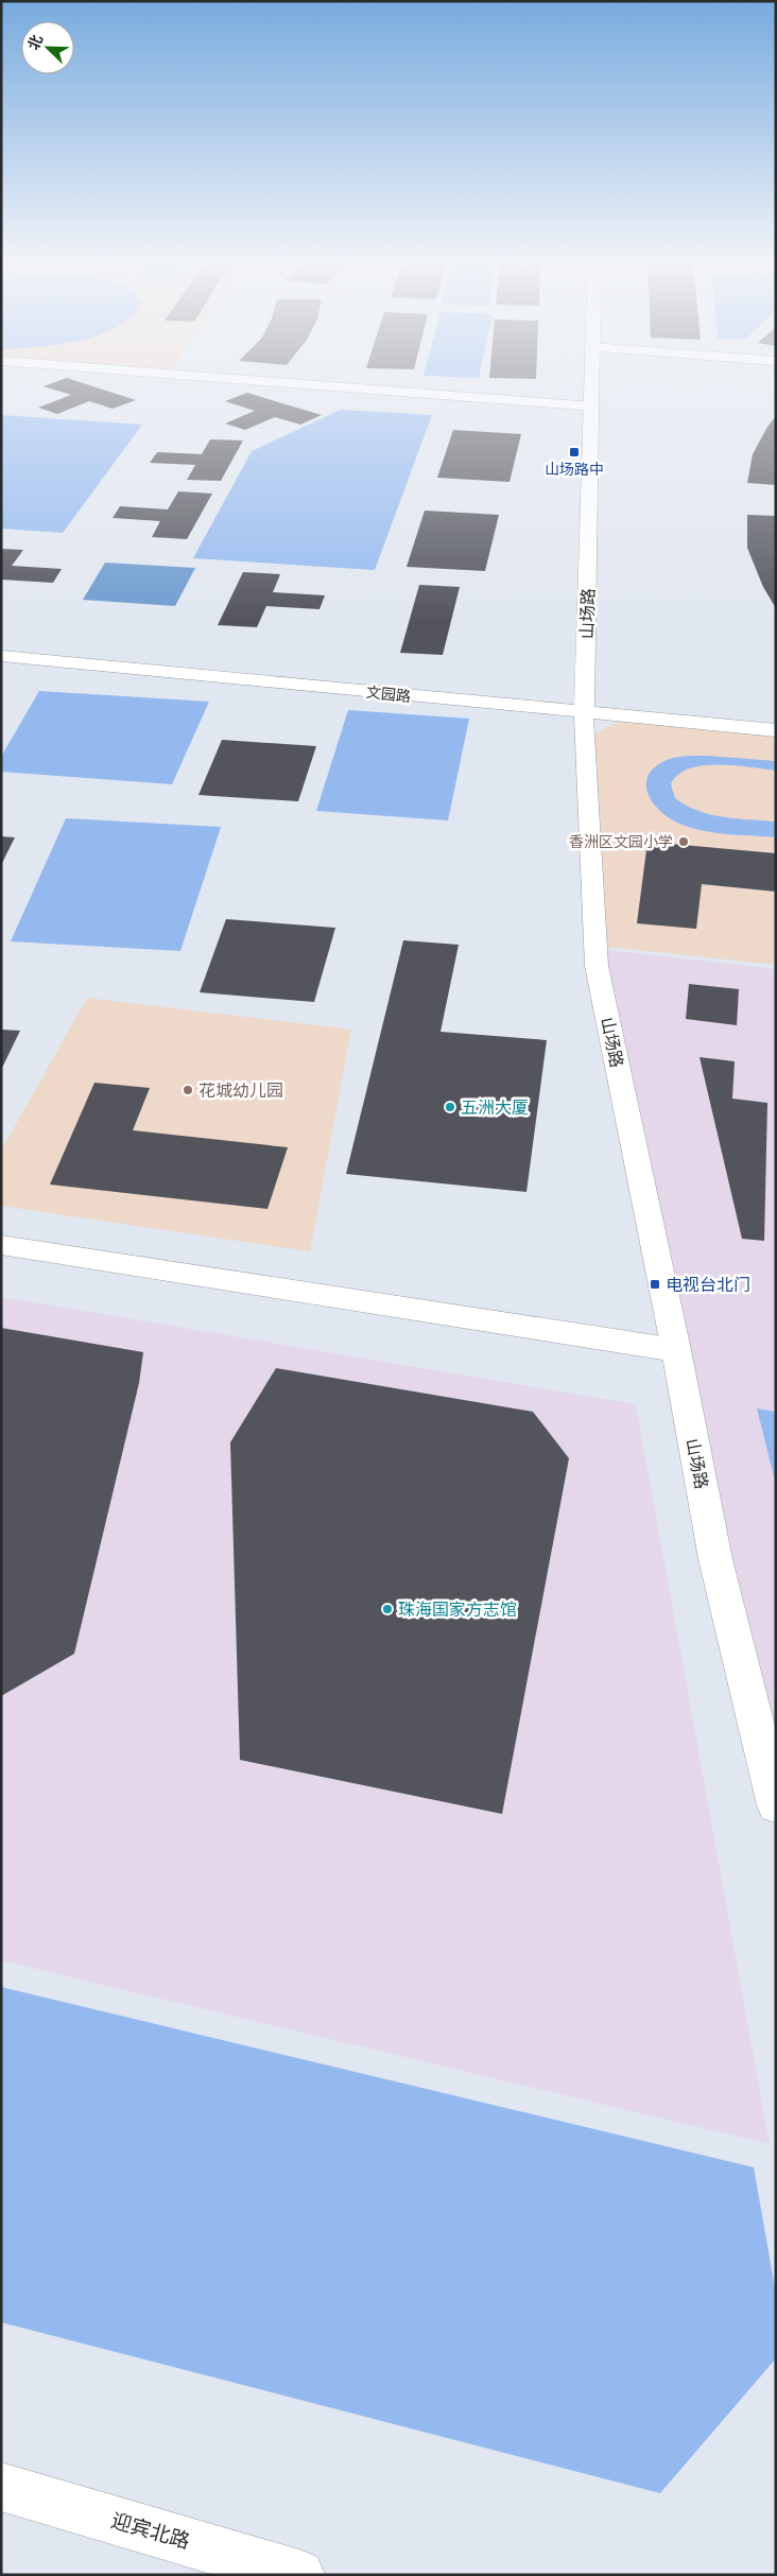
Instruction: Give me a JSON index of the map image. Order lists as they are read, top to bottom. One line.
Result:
{"streets":{"street":["山场路","文园路","迎宾北路"]},"crossings":[["山场路","文园路"]],"places":{"transit":["山场路中","电视台北门"],"other":["香洲区文园小学","花城幼儿园","五洲大厦","珠海国家方志馆"]},"north":"top left"}
